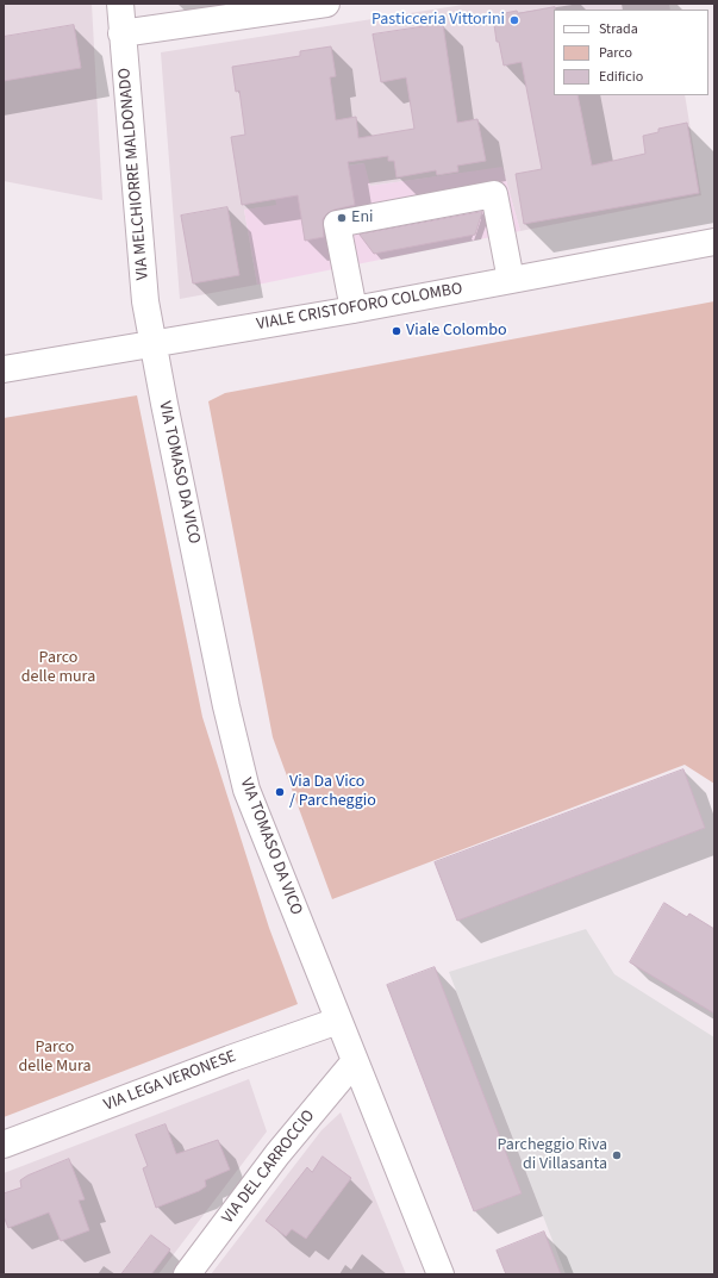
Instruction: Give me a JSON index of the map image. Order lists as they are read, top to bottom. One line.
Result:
{"streets":{"street":["VIA MELCHIORRE MALDONADO","VIALE CRISTOFORO COLOMBO","VIA TOMASO DA VICO","VIA LEGA VERONESE","VIA DEL CARROCCIO"]},"crossings":[["VIA MELCHIORRE MALDONADO","VIALE CRISTOFORO COLOMBO"],["VIA MELCHIORRE MALDONADO","VIA TOMASO DA VICO"],["VIALE CRISTOFORO COLOMBO","VIA TOMASO DA VICO"],["VIA TOMASO DA VICO","VIA LEGA VERONESE"],["VIA TOMASO DA VICO","VIA DEL CARROCCIO"]],"parks":["Parco delle mura","Parco delle Mura"],"places":["Pasticceria Vittorini","Eni","Viale Colombo","Via Da Vico / Parcheggio","Parcheggio Riva di Villasanta"],"legend":["Strada","Parco","Edificio"]}
